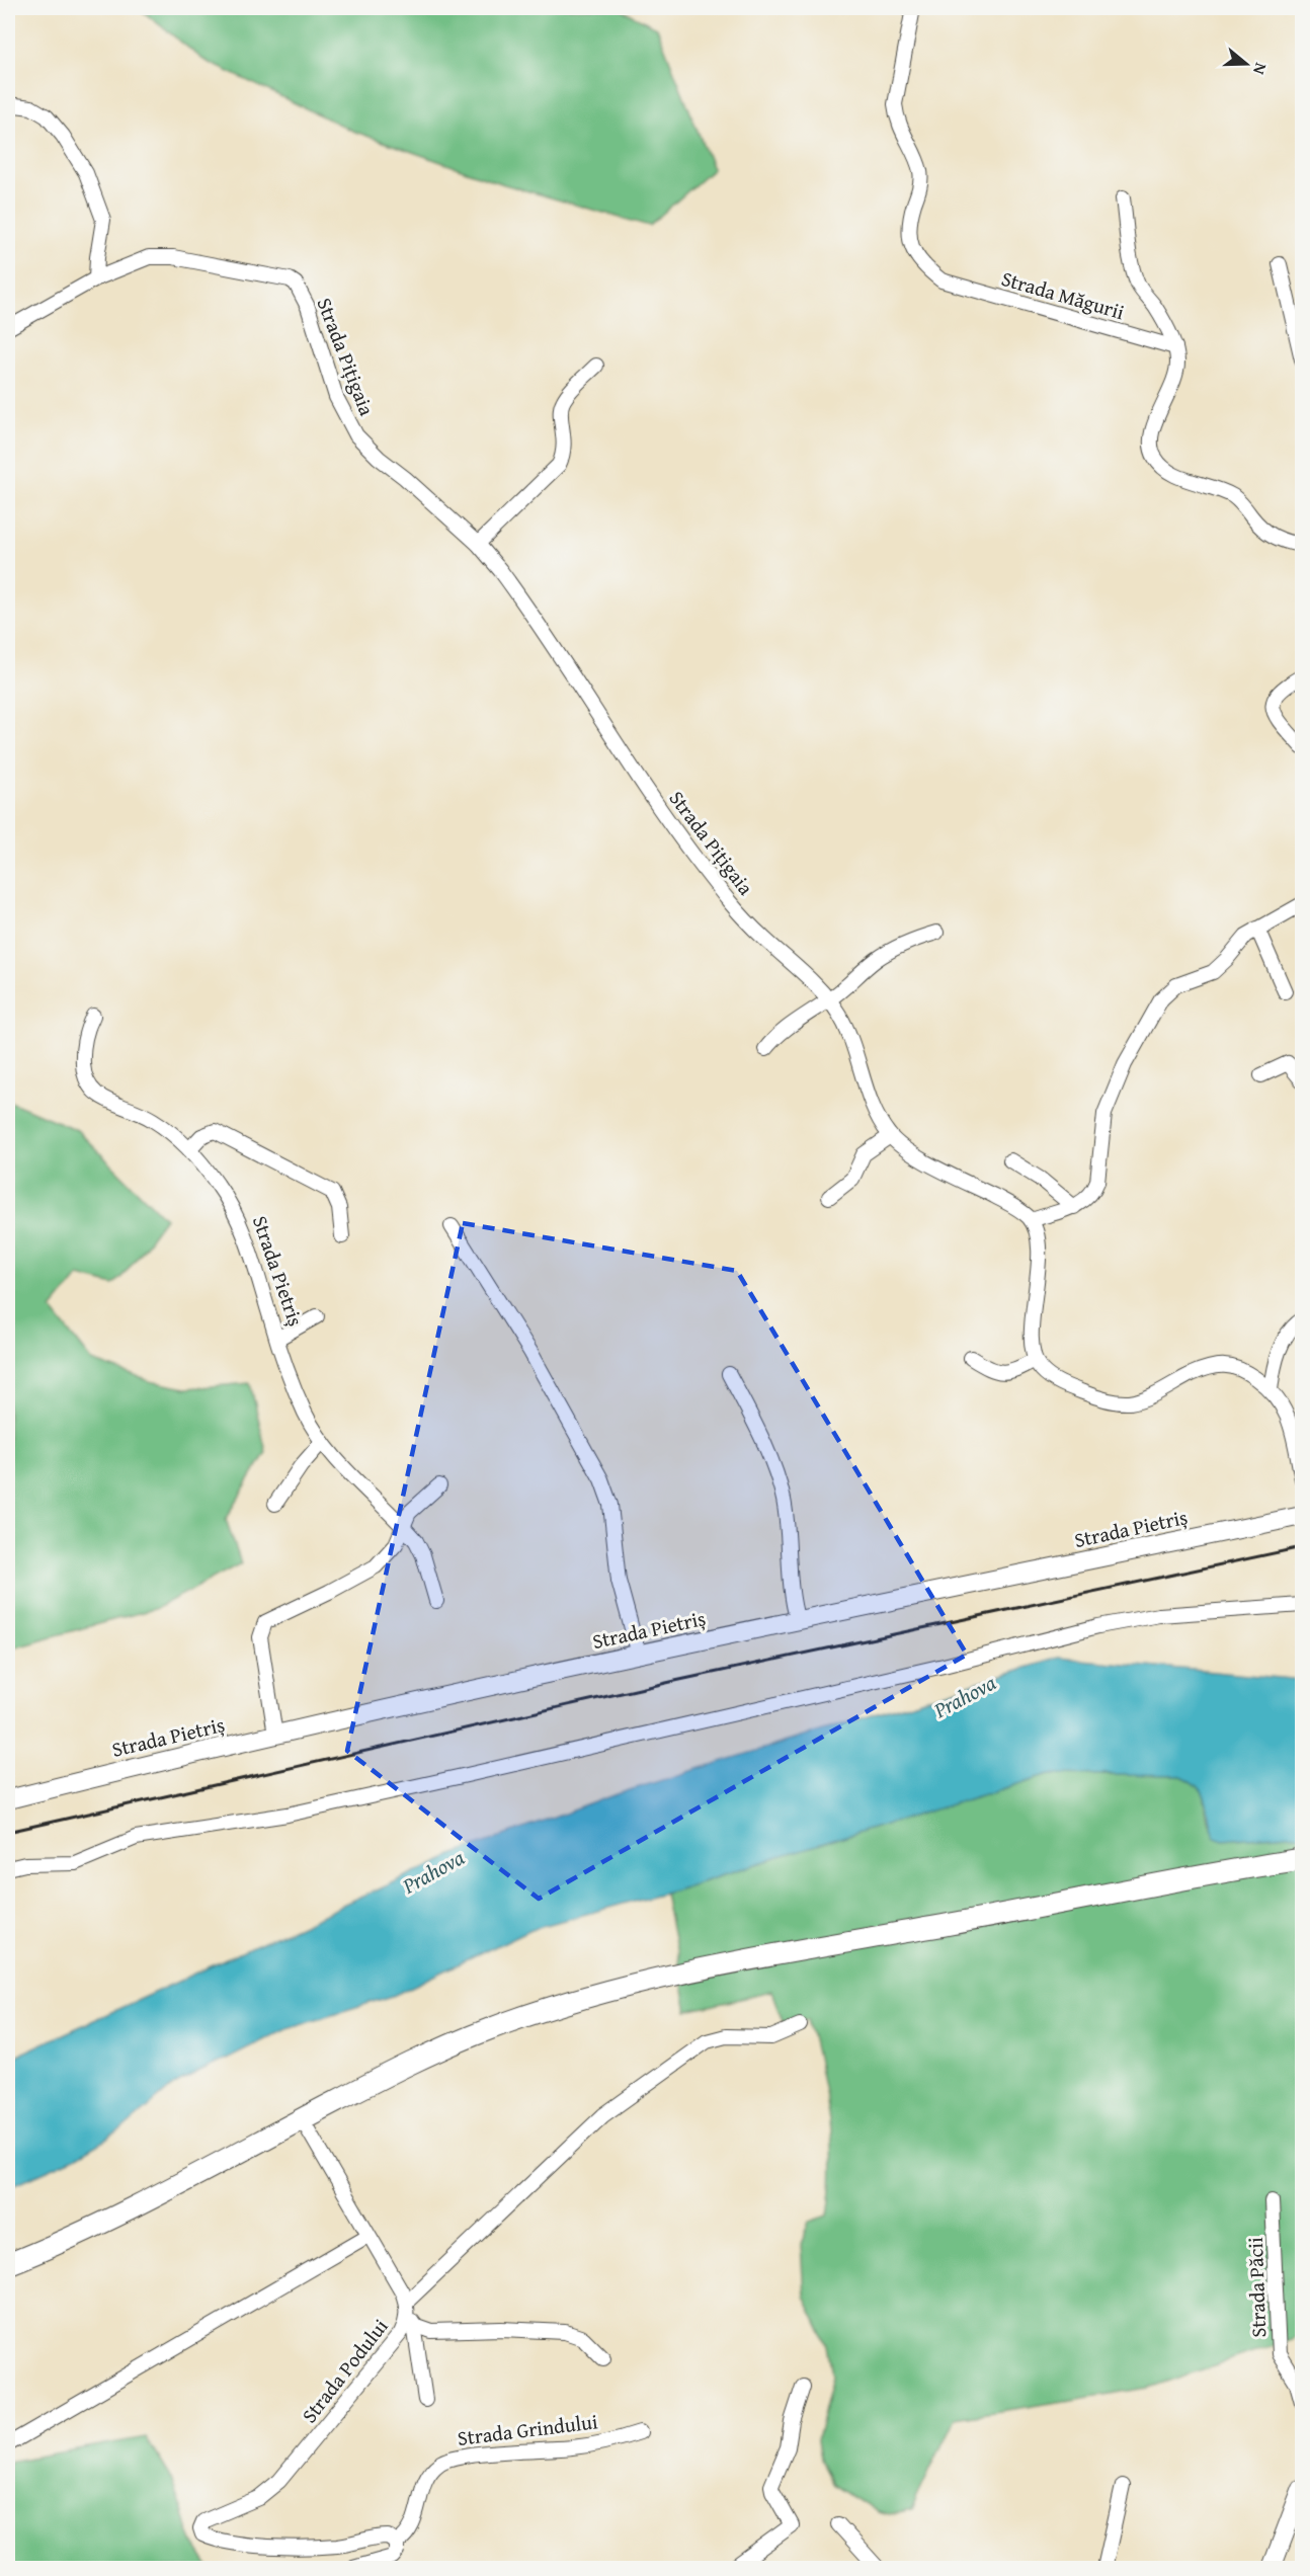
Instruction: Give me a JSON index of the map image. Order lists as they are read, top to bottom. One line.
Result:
{"streets":{"main road":["Strada Pietriș"],"street":["Strada Măgurii","Strada Pițigaia","Strada Păcii","Strada Podului","Strada Grindului"]},"crossings":[["Strada Podului","Strada Grindului"]],"water":["Prahova"],"north":"right"}
